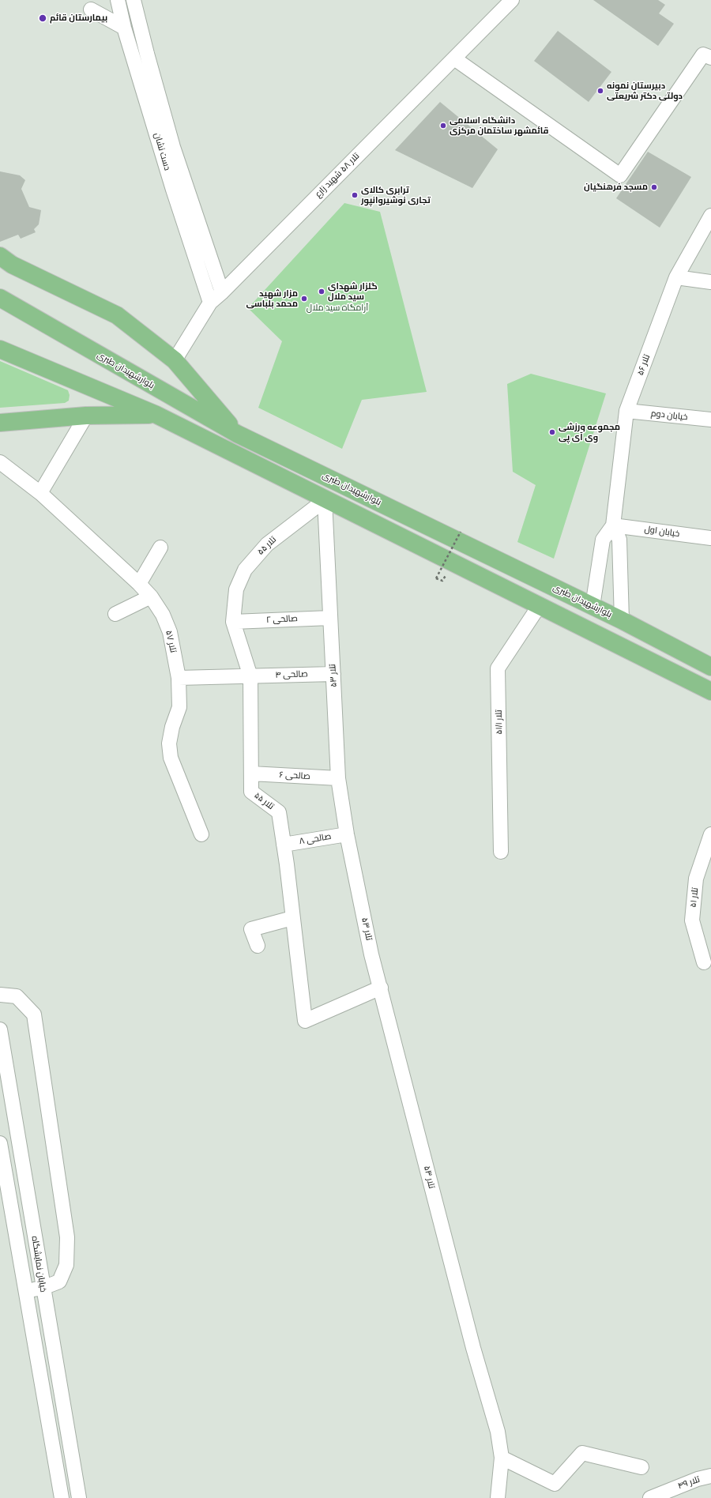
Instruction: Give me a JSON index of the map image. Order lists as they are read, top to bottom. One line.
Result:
{"streets":{"highway":["بلوارشهیدان طبری"],"street":["دست نشان","تلار ۵۸ شهید زارع","تلار ۵۶","خیابان دوم","خیابان اول","تلار ۵۵","صالحی ۲","تلار ۵۷","صالحی ۴","تلار ۵۳","تلار ۵۱/۱","صالحی ۶","صالحی ۸","تلار ۵۱","خیابان نمایشگاه","تلار ۴۹"]},"crossings":[["دست نشان","تلار ۵۸ شهید زارع"],["تلار ۵۶","خیابان دوم"],["تلار ۵۶","خیابان اول"],["تلار ۵۵","صالحی ۲"],["تلار ۵۵","صالحی ۴"],["تلار ۵۵","تلار ۵۳"],["تلار ۵۵","صالحی ۶"],["تلار ۵۵","صالحی ۸"],["صالحی ۲","تلار ۵۳"],["تلار ۵۷","صالحی ۴"],["صالحی ۴","تلار ۵۳"],["تلار ۵۳","صالحی ۶"],["تلار ۵۳","صالحی ۸"]],"parks":["آرامگاه سید ملال"],"places":["بیمارستان قائم","دبیرستان نمونه دولتی دکتر شریعتی","دانشگاه اسلامی قائمشهر ساختمان مرکزی","مسجد فرهنگیان","ترابری کالای تجاری نوشیروانپور","گلزار شهدای سید ملال","مزار شهید محمد بلباسی","مجموعه ورزشی وی آی پی"]}
